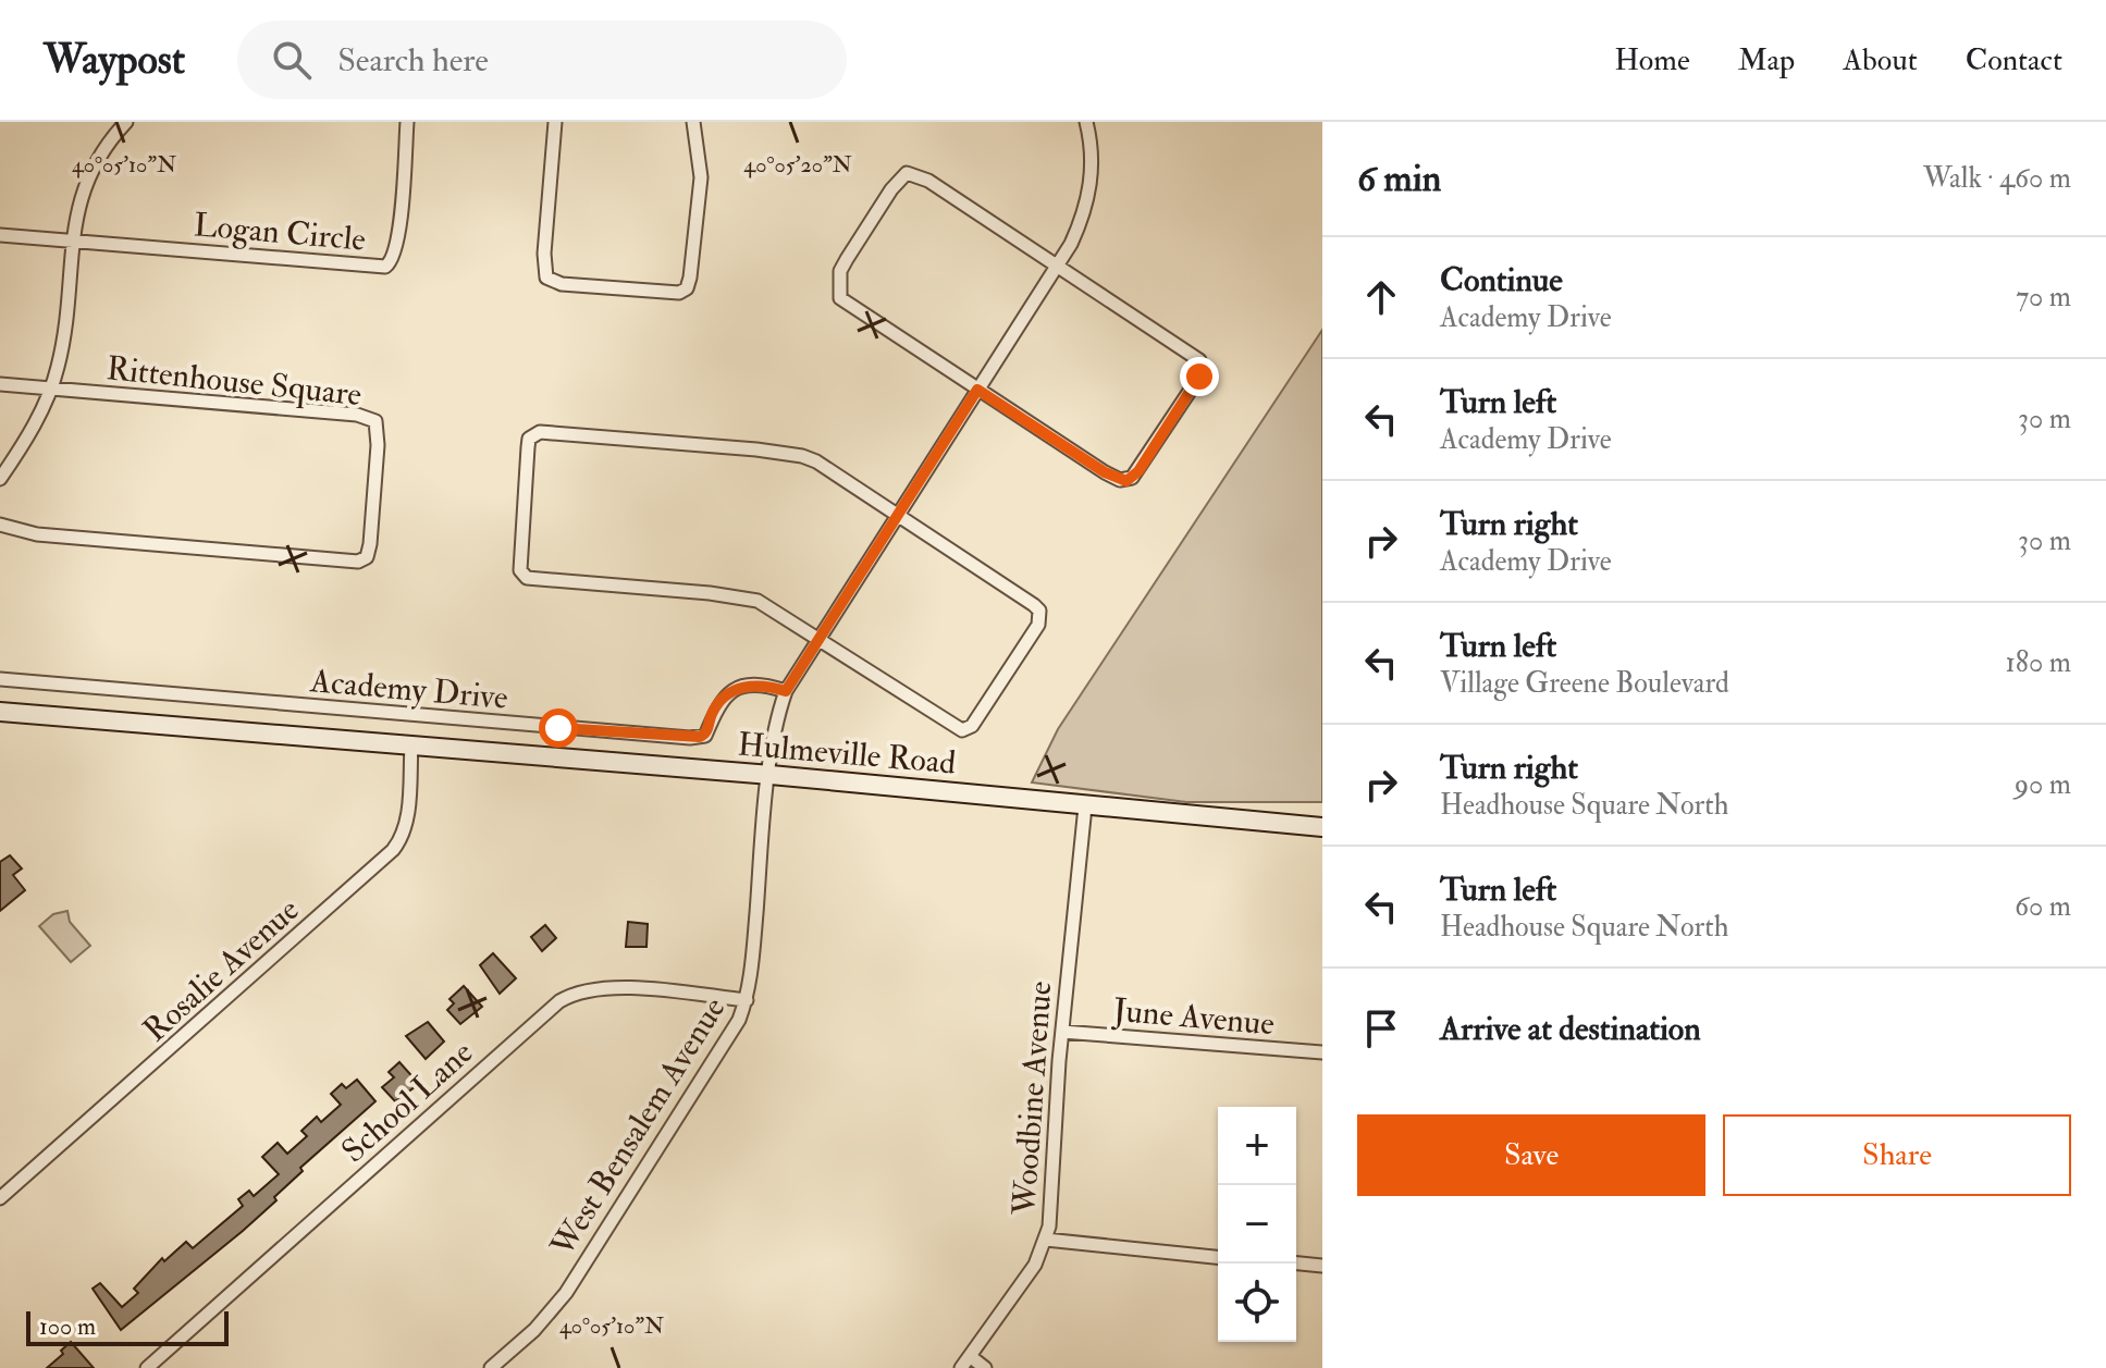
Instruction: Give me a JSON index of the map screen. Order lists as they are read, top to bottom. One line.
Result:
{"streets":{"main road":["Hulmeville Road"],"street":["Logan Circle","Rittenhouse Square","Academy Drive","Rosalie Avenue","June Avenue","Woodbine Avenue","School Lane","West Bensalem Avenue"]},"crossings":[["Academy Drive","West Bensalem Avenue"],["Hulmeville Road","Rosalie Avenue"],["Hulmeville Road","Woodbine Avenue"],["Hulmeville Road","West Bensalem Avenue"],["June Avenue","Woodbine Avenue"],["School Lane","West Bensalem Avenue"]],"scale_bar":"100 m","page":{"header":"Waypost","search":"Search here","nav":["Home","Map","About","Contact"],"heading":["6 min","Walk · 460 m"],"list":[["Continue","Academy Drive","70 m"],["Turn left","Academy Drive","30 m"],["Turn right","Academy Drive","30 m"],["Turn left","Village Greene Boulevard","180 m"],["Turn right","Headhouse Square North","90 m"],["Turn left","Headhouse Square North","60 m"],"Arrive at destination"],"buttons":["Save","Share"],"map_buttons":["+","−"],"scale":"100 m"},"coordinates":["40°05'10\"N","40°05'20\"N"]}
